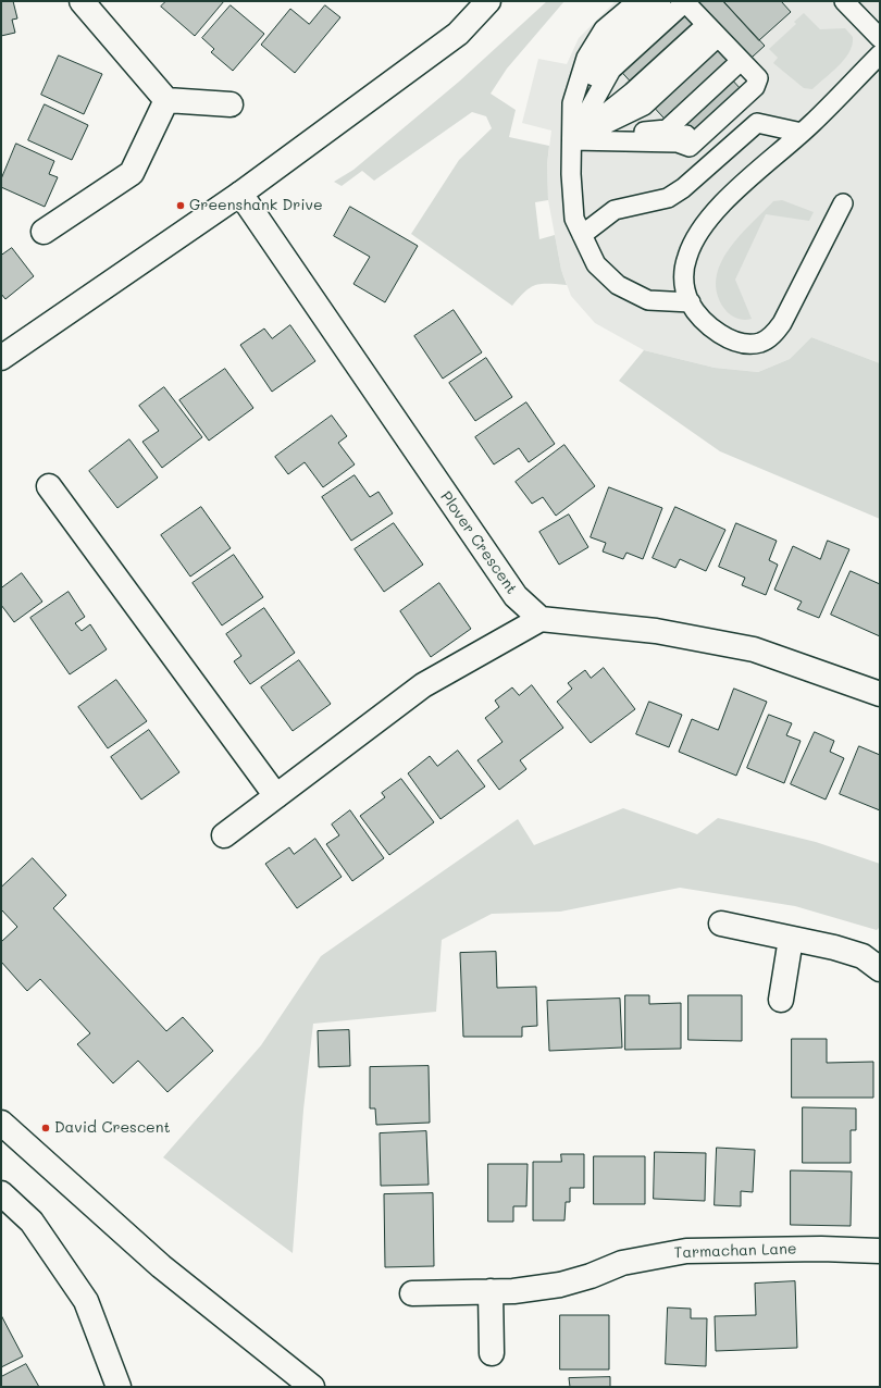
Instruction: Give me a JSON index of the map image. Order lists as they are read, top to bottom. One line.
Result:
{"streets":{"street":["Plover Crescent","Tarmachan Lane"]},"places":["Greenshank Drive","David Crescent"]}
